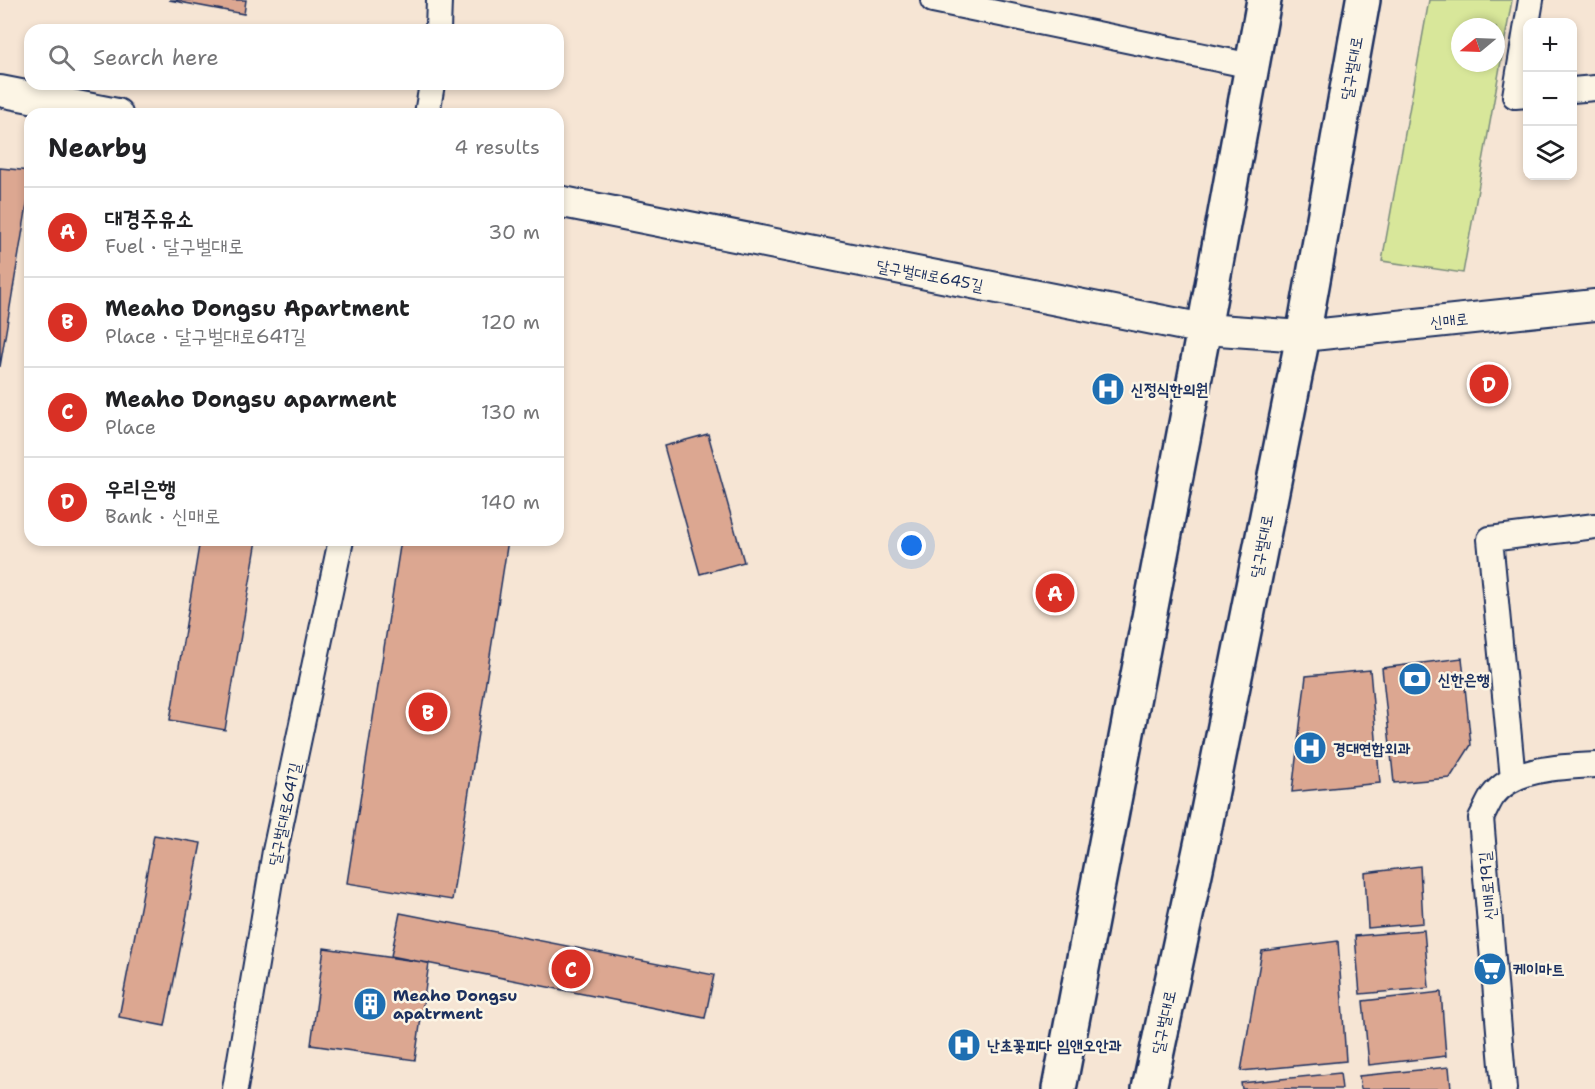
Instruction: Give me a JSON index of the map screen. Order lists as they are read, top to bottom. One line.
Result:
{"streets":{"main road":["달구벌대로"],"street":["달구벌대로645길","신매로","달구벌대로641길","신매로19길"]},"crossings":[["달구벌대로","달구벌대로645길"],["달구벌대로","신매로"],["달구벌대로645길","신매로"]],"places":{"hospital":["신정식한의원","경대연합외과","난초꽃피다 임앤오안과"],"bank":["신한은행"],"supermarket":["케이마트"],"building":["Meaho Dongsu apatrment"]},"north":"left","page":{"map_buttons":["+","−"],"search":"Search here","heading":["Nearby","4 results"],"list":[{"mark":"A","name":"대경주유소","note":"Fuel · 달구벌대로","value":"30 m"},{"mark":"B","name":"Meaho Dongsu Apartment","note":"Place · 달구벌대로641길","value":"120 m"},{"mark":"C","name":"Meaho Dongsu aparment","note":"Place","value":"130 m"},{"mark":"D","name":"우리은행","note":"Bank · 신매로","value":"140 m"}],"pins":["D","A","B","C"]}}
